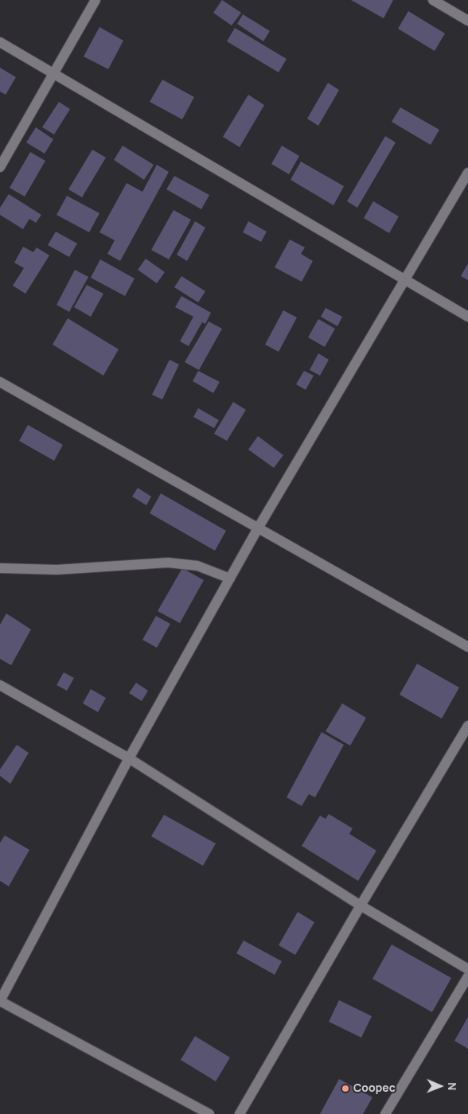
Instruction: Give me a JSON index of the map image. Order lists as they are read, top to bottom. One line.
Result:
{"places":["Coopec"],"north":"right"}
